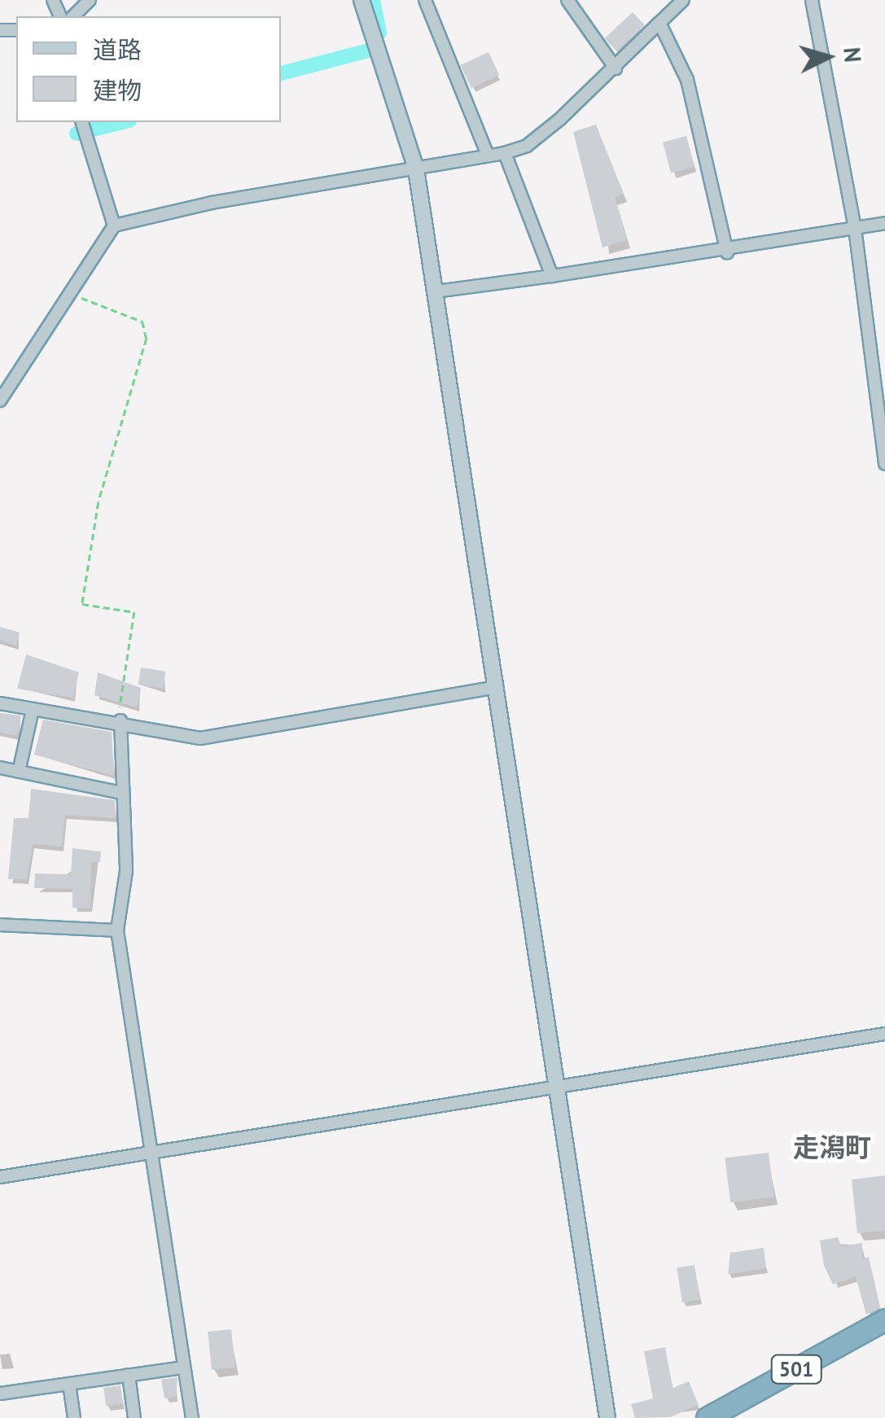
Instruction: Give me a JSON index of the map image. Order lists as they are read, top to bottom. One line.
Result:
{"streets":{"highway":["501"]},"districts":["走潟町"],"legend":["道路","建物"],"north":"right"}
